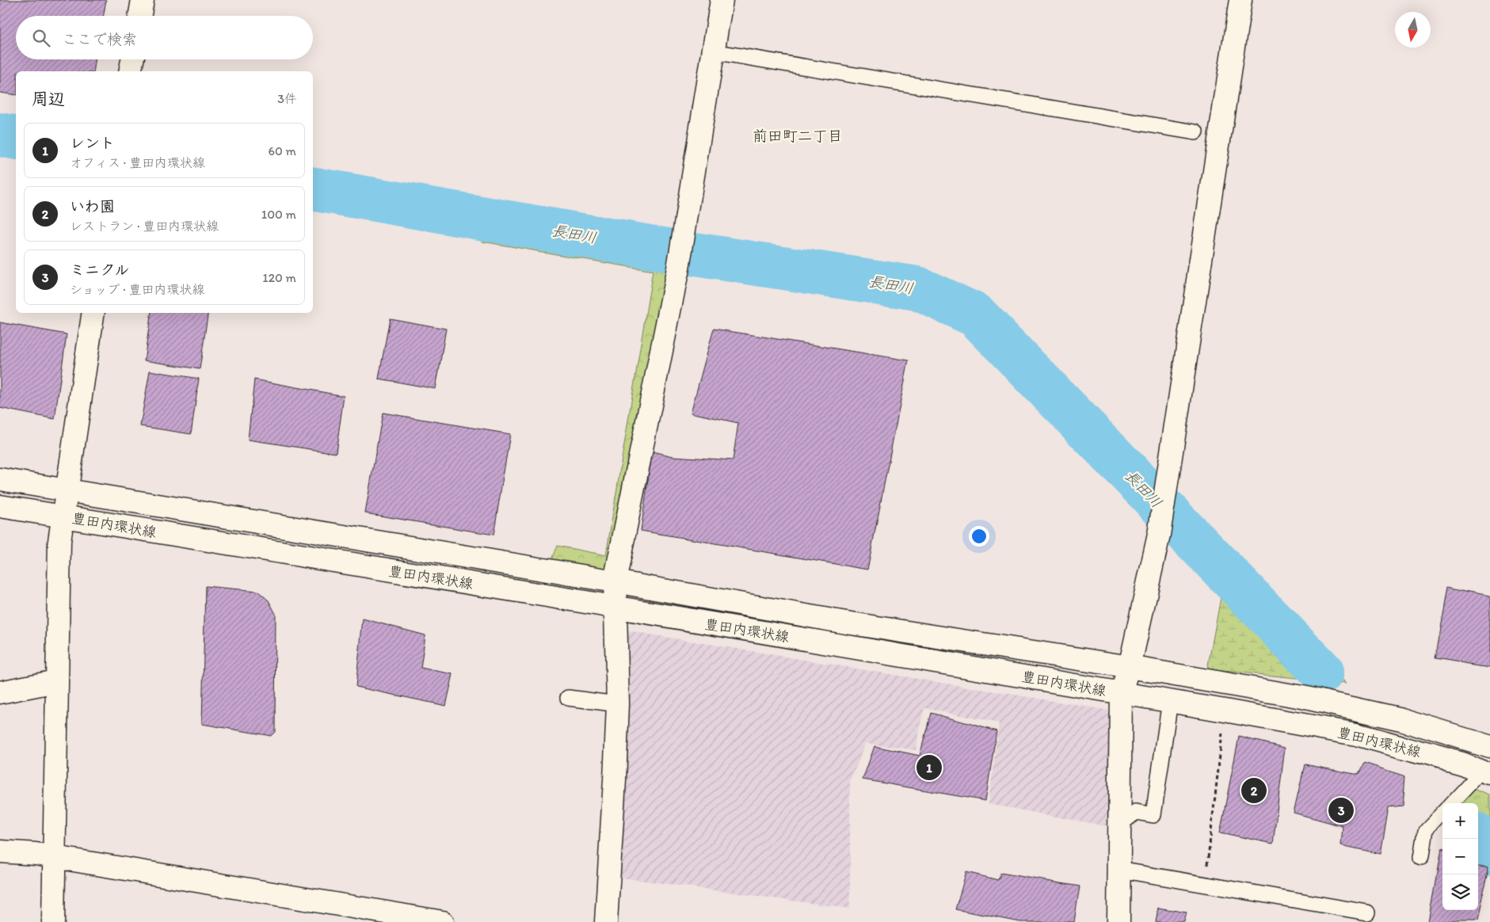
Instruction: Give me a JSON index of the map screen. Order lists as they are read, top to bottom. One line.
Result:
{"streets":{"street":["豊田内環状線"]},"districts":["前田町二丁目"],"water":["長田川"],"north":"bottom","page":{"search":"ここで検索","heading":["周辺","3件"],"list":[{"mark":"1","name":"レント","note":"オフィス · 豊田内環状線","value":"60 m"},{"mark":"2","name":"いわ園","note":"レストラン · 豊田内環状線","value":"100 m"},{"mark":"3","name":"ミニクル","note":"ショップ · 豊田内環状線","value":"120 m"}],"pins":["1","2","3"],"map_buttons":["+","−"]}}
